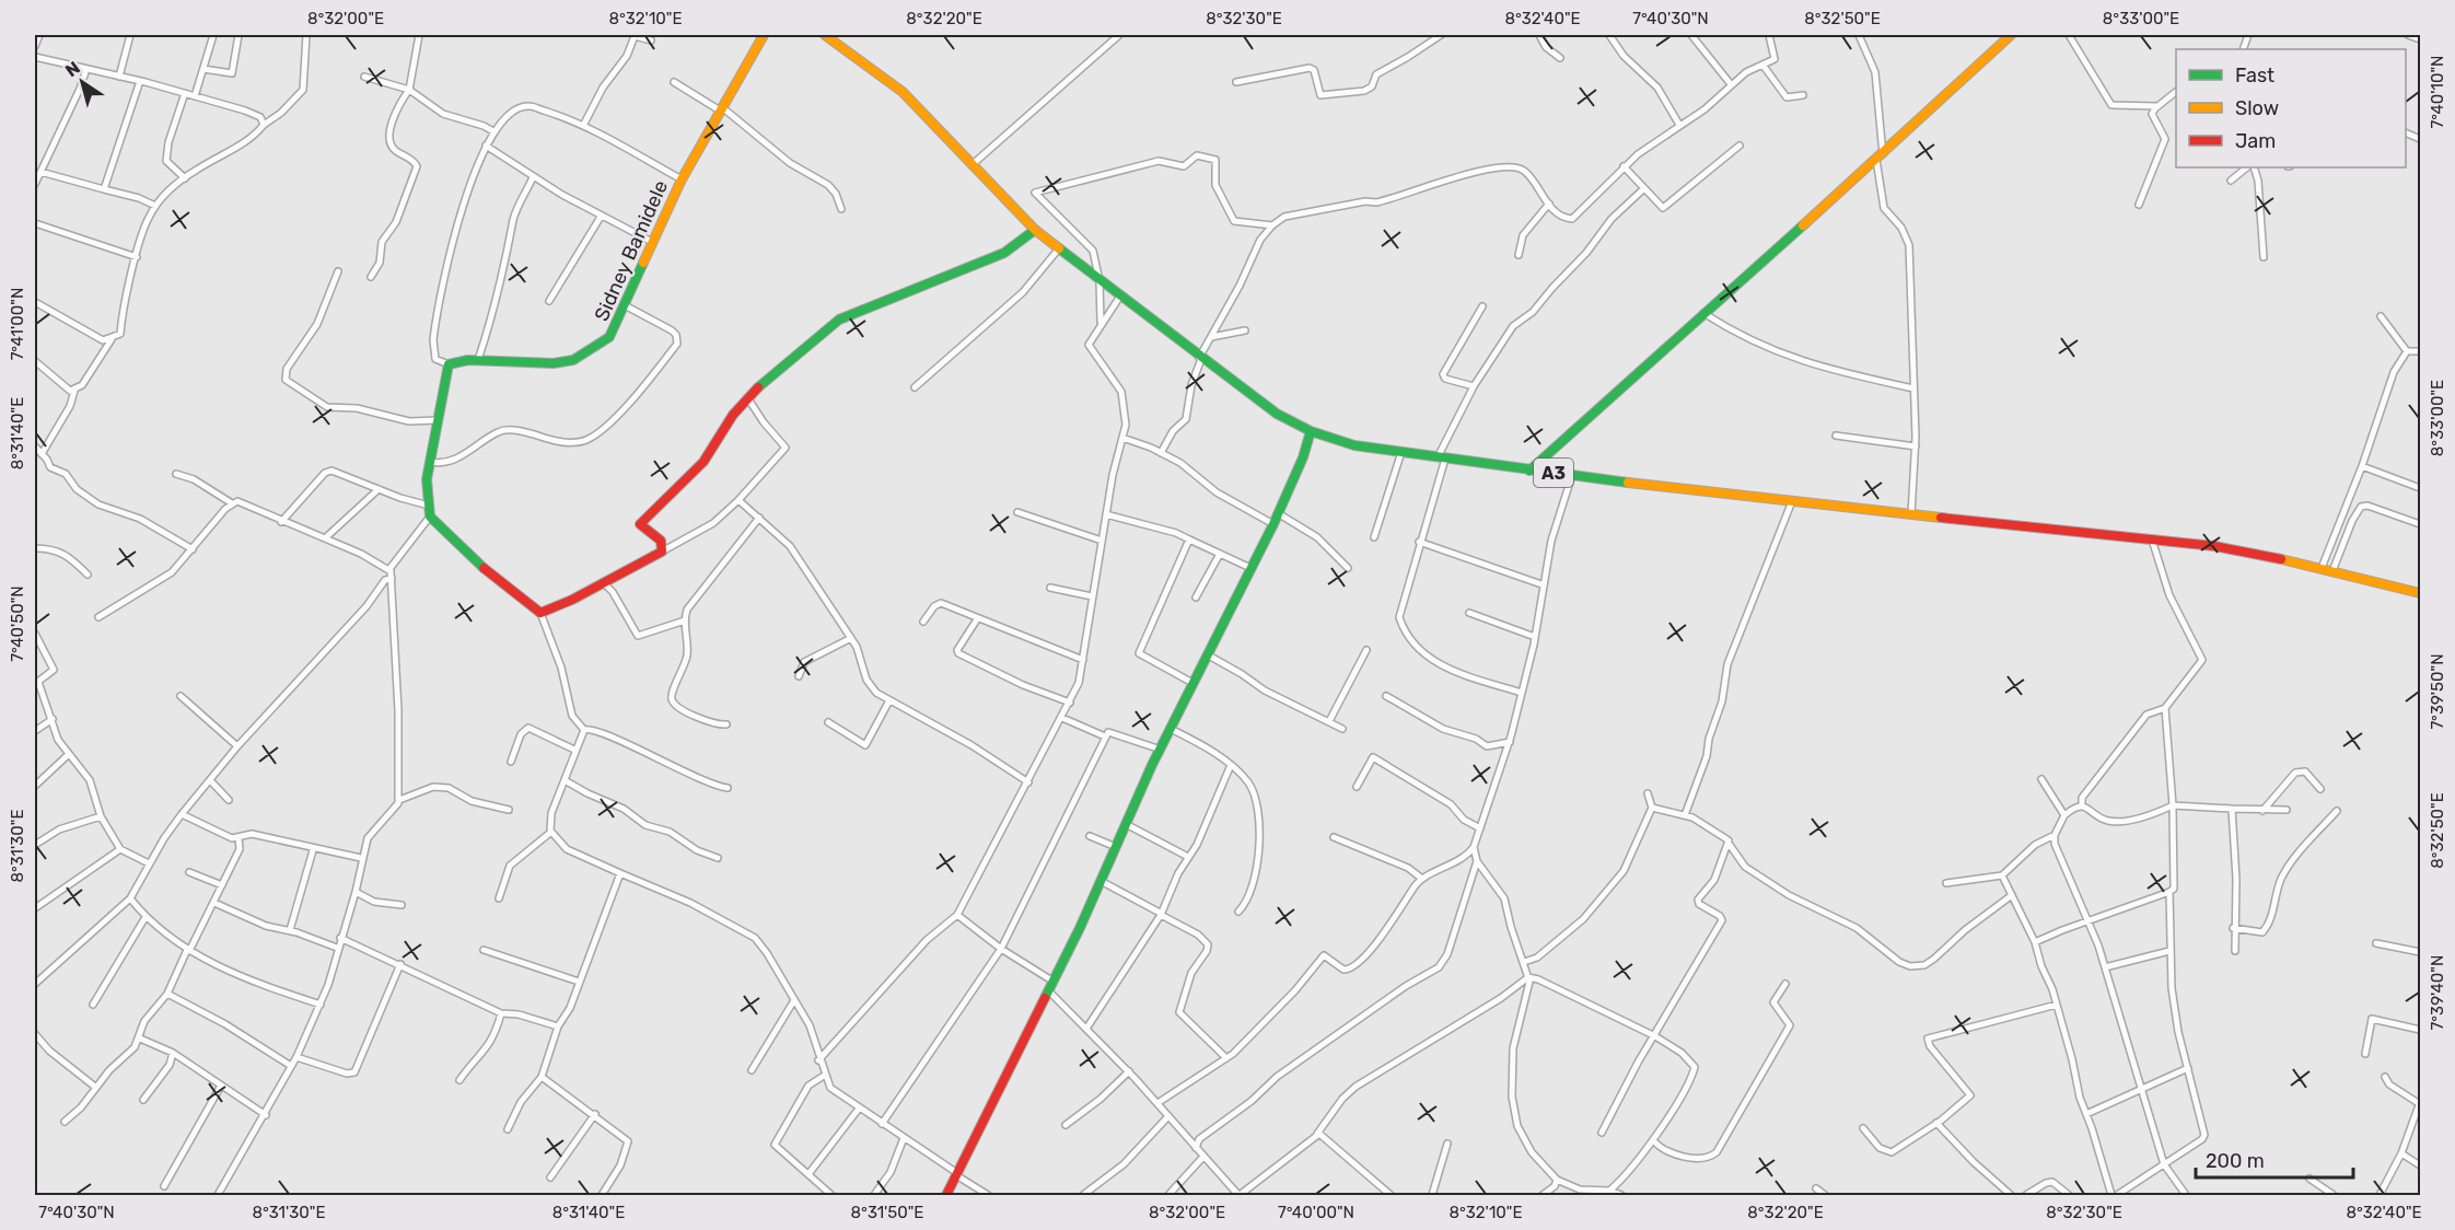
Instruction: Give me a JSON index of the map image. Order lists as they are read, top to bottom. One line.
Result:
{"streets":{"main road":["Sidney Bamidele","A3"]},"legend":["Fast","Slow","Jam"],"scale_bar":"200 m","north":"top left","coordinates":["8°32'00\"E","8°32'10\"E","8°32'20\"E","8°32'30\"E","8°32'40\"E","7°40'30\"N","8°32'50\"E","8°33'00\"E","7°40'10\"N","7°41'00\"N","8°31'40\"E","7°40'50\"N","7°39'50\"N","8°31'30\"E","7°39'40\"N","8°31'50\"E","7°40'00\"N"]}
